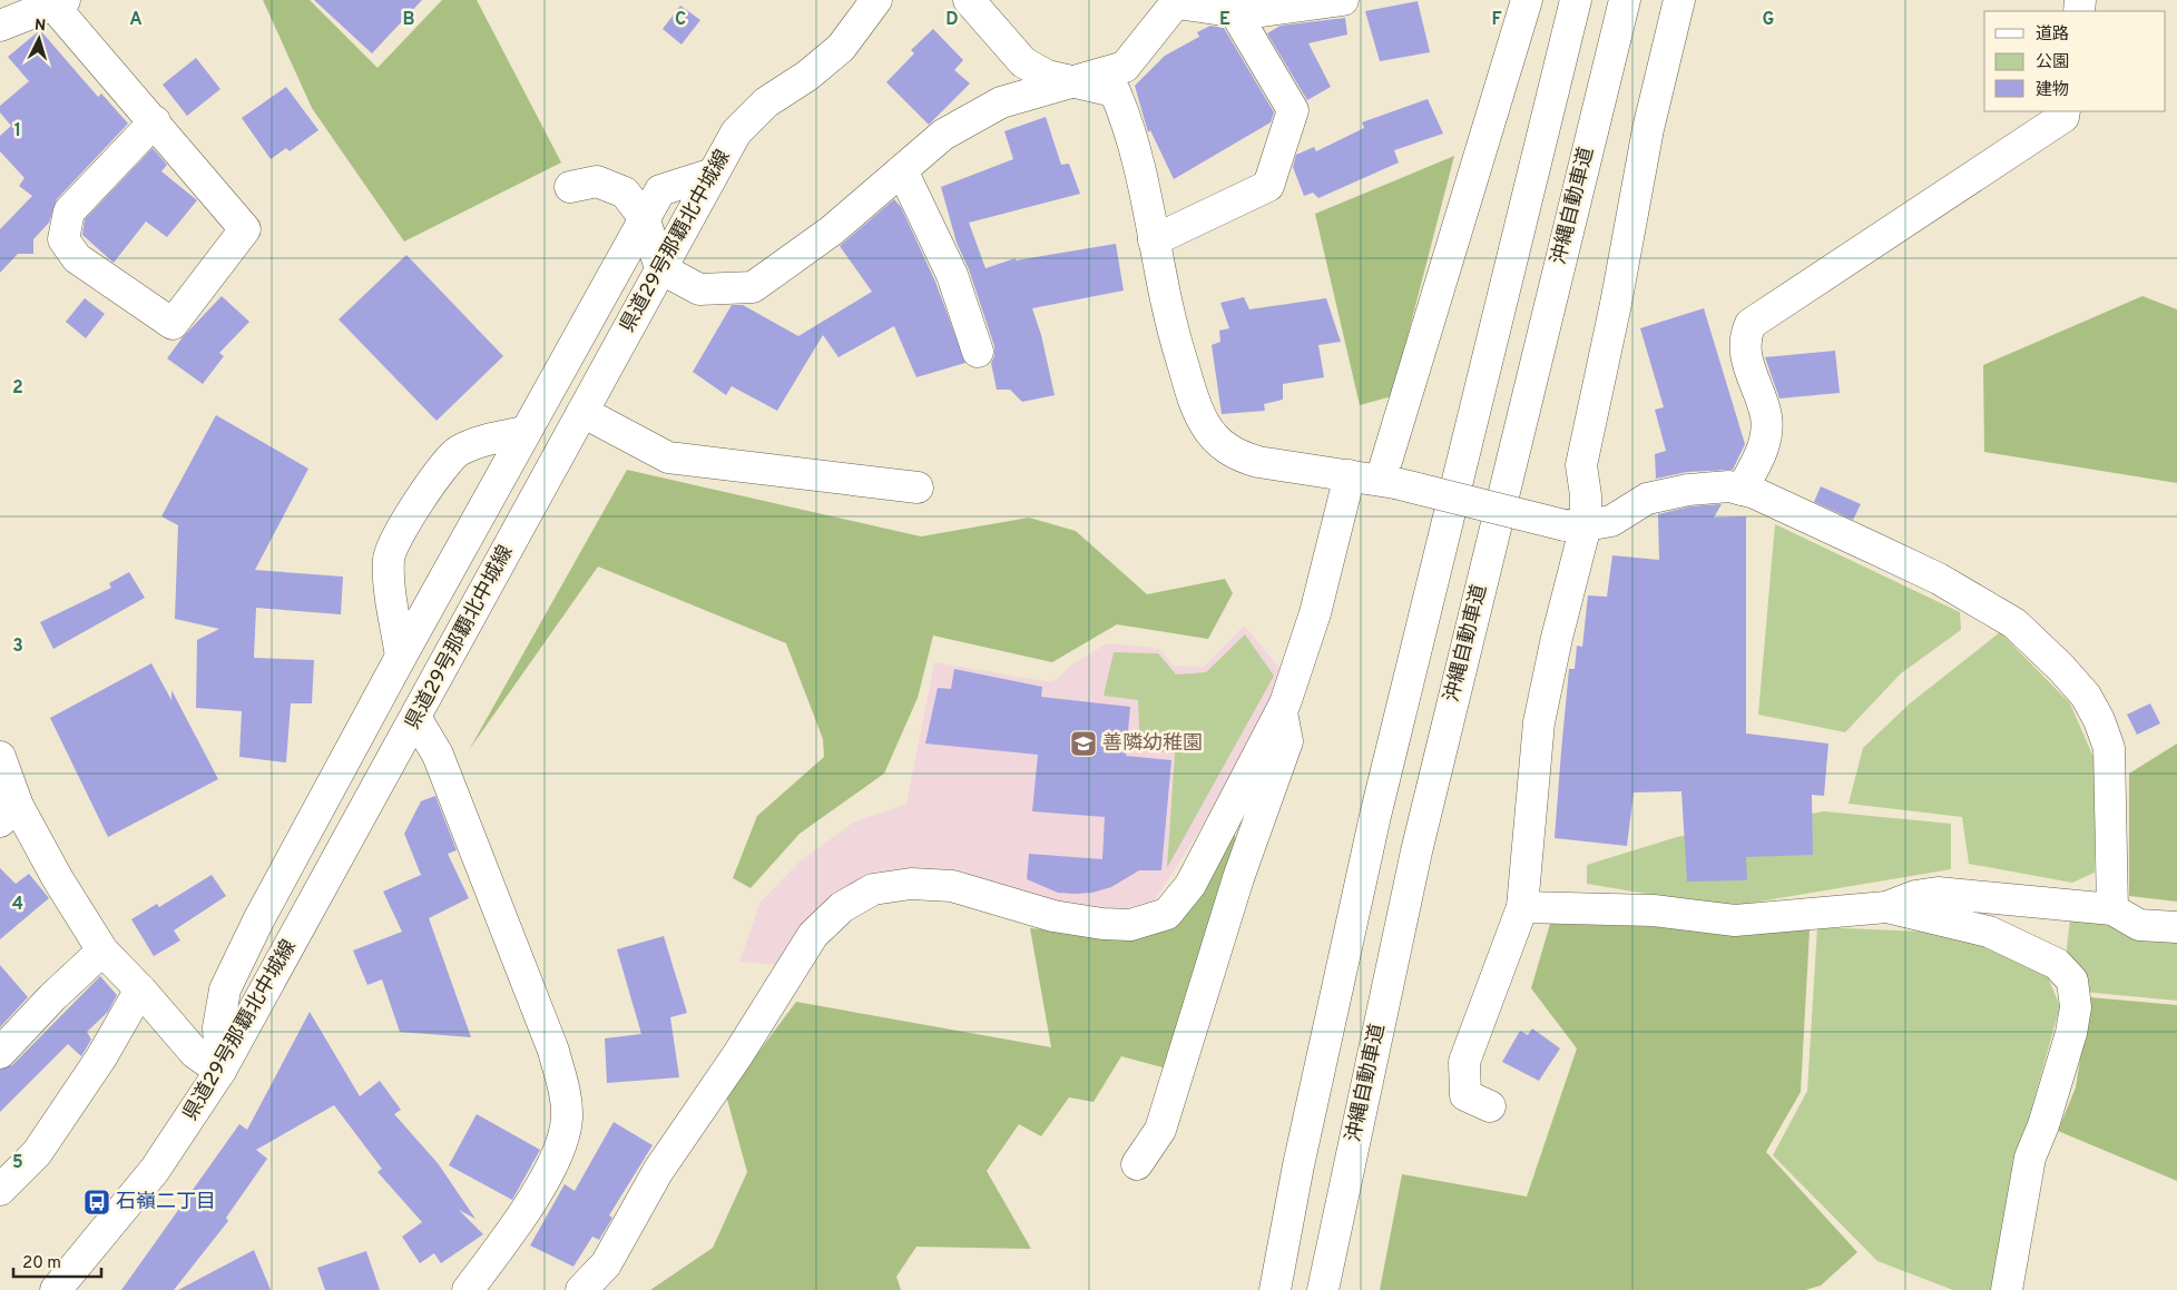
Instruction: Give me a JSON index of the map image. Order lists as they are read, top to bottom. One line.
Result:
{"streets":{"main road":["沖縄自動車道","県道29号那覇北中城線"]},"places":{"school or university":["善隣幼稚園"],"bus stop":["石嶺二丁目"]},"legend":["道路","公園","建物"],"scale_bar":"20 m","north":"top","grid":{"columns":["A","B","C","D","E","F","G"],"rows":["1","2","3","4","5"]}}
